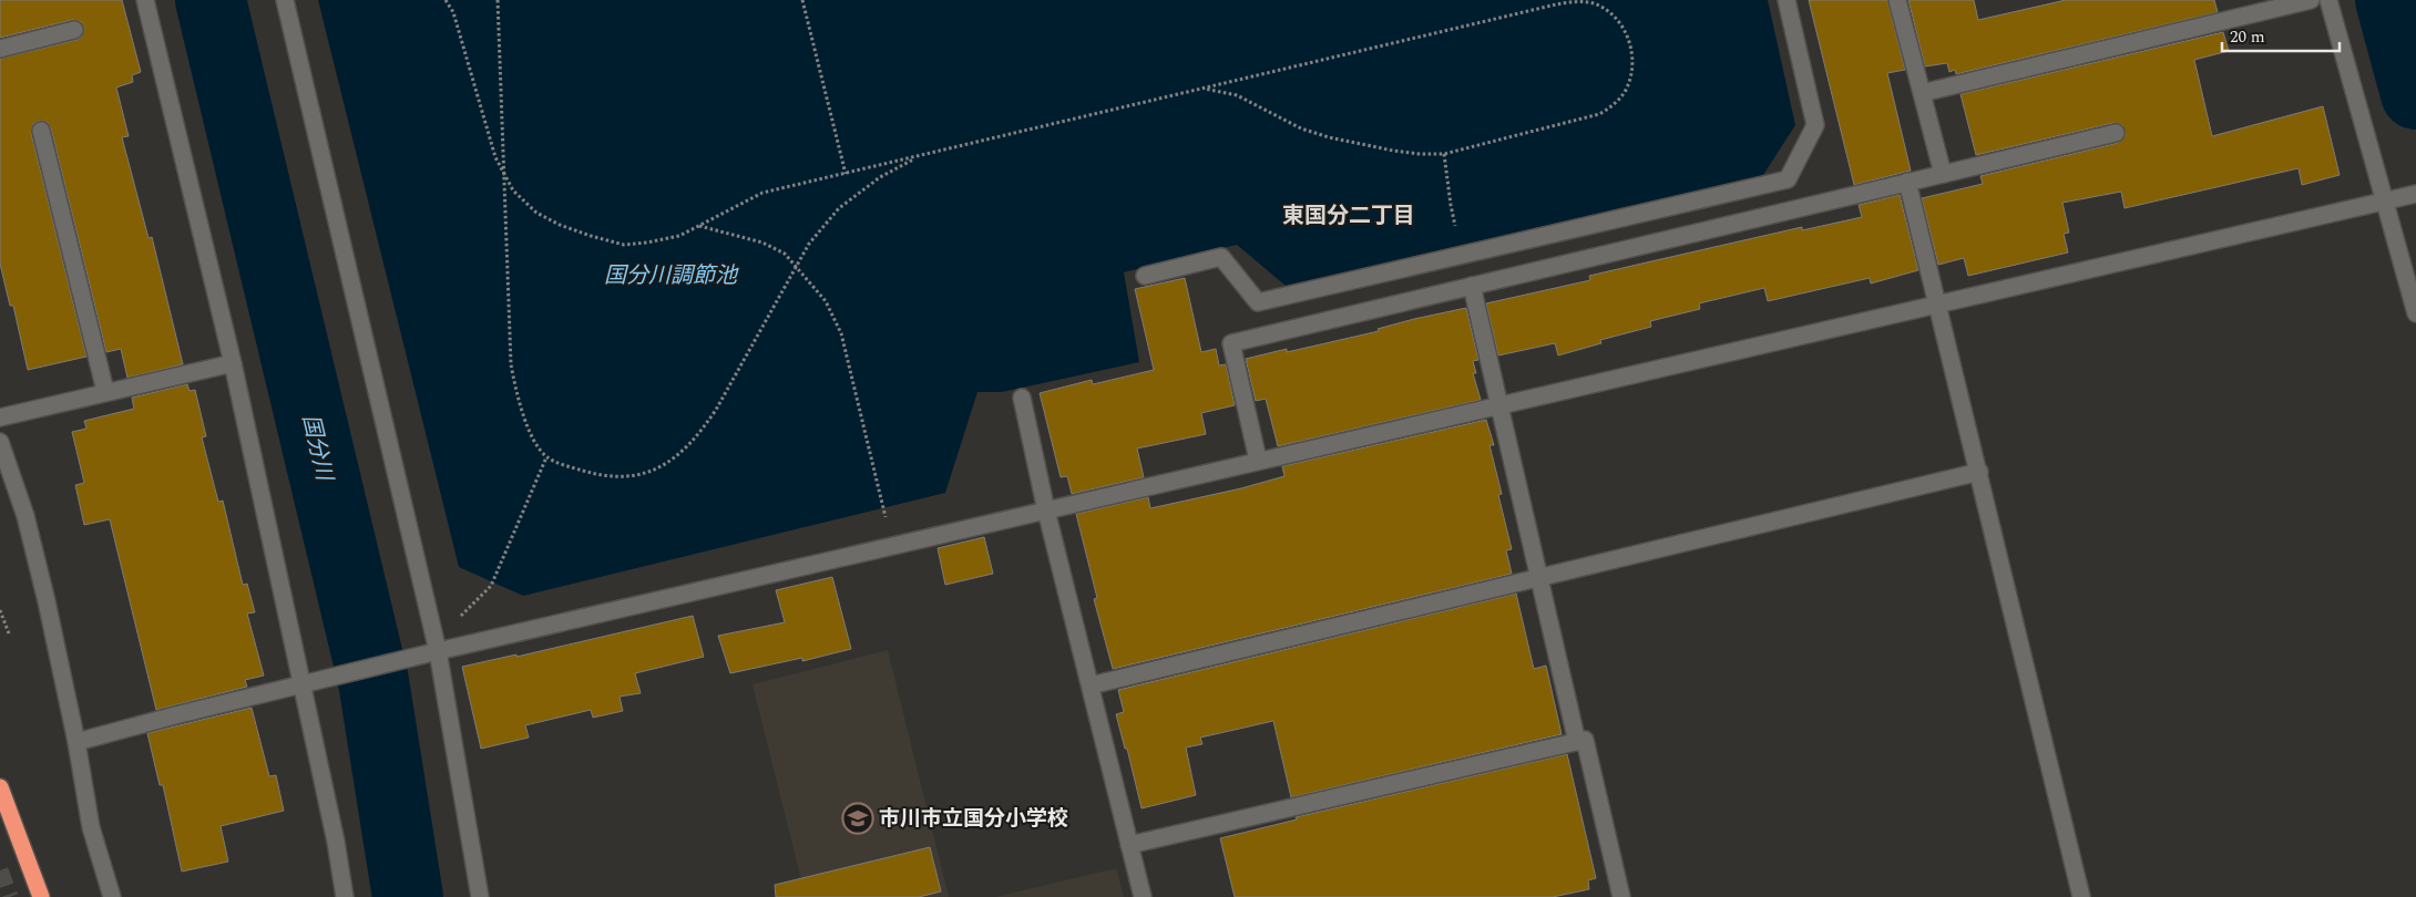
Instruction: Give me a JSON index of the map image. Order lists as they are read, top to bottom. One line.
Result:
{"districts":["東国分二丁目"],"water":["国分川調節池","国分川"],"places":{"school or university":["市川市立国分小学校"]},"scale_bar":"20 m"}
